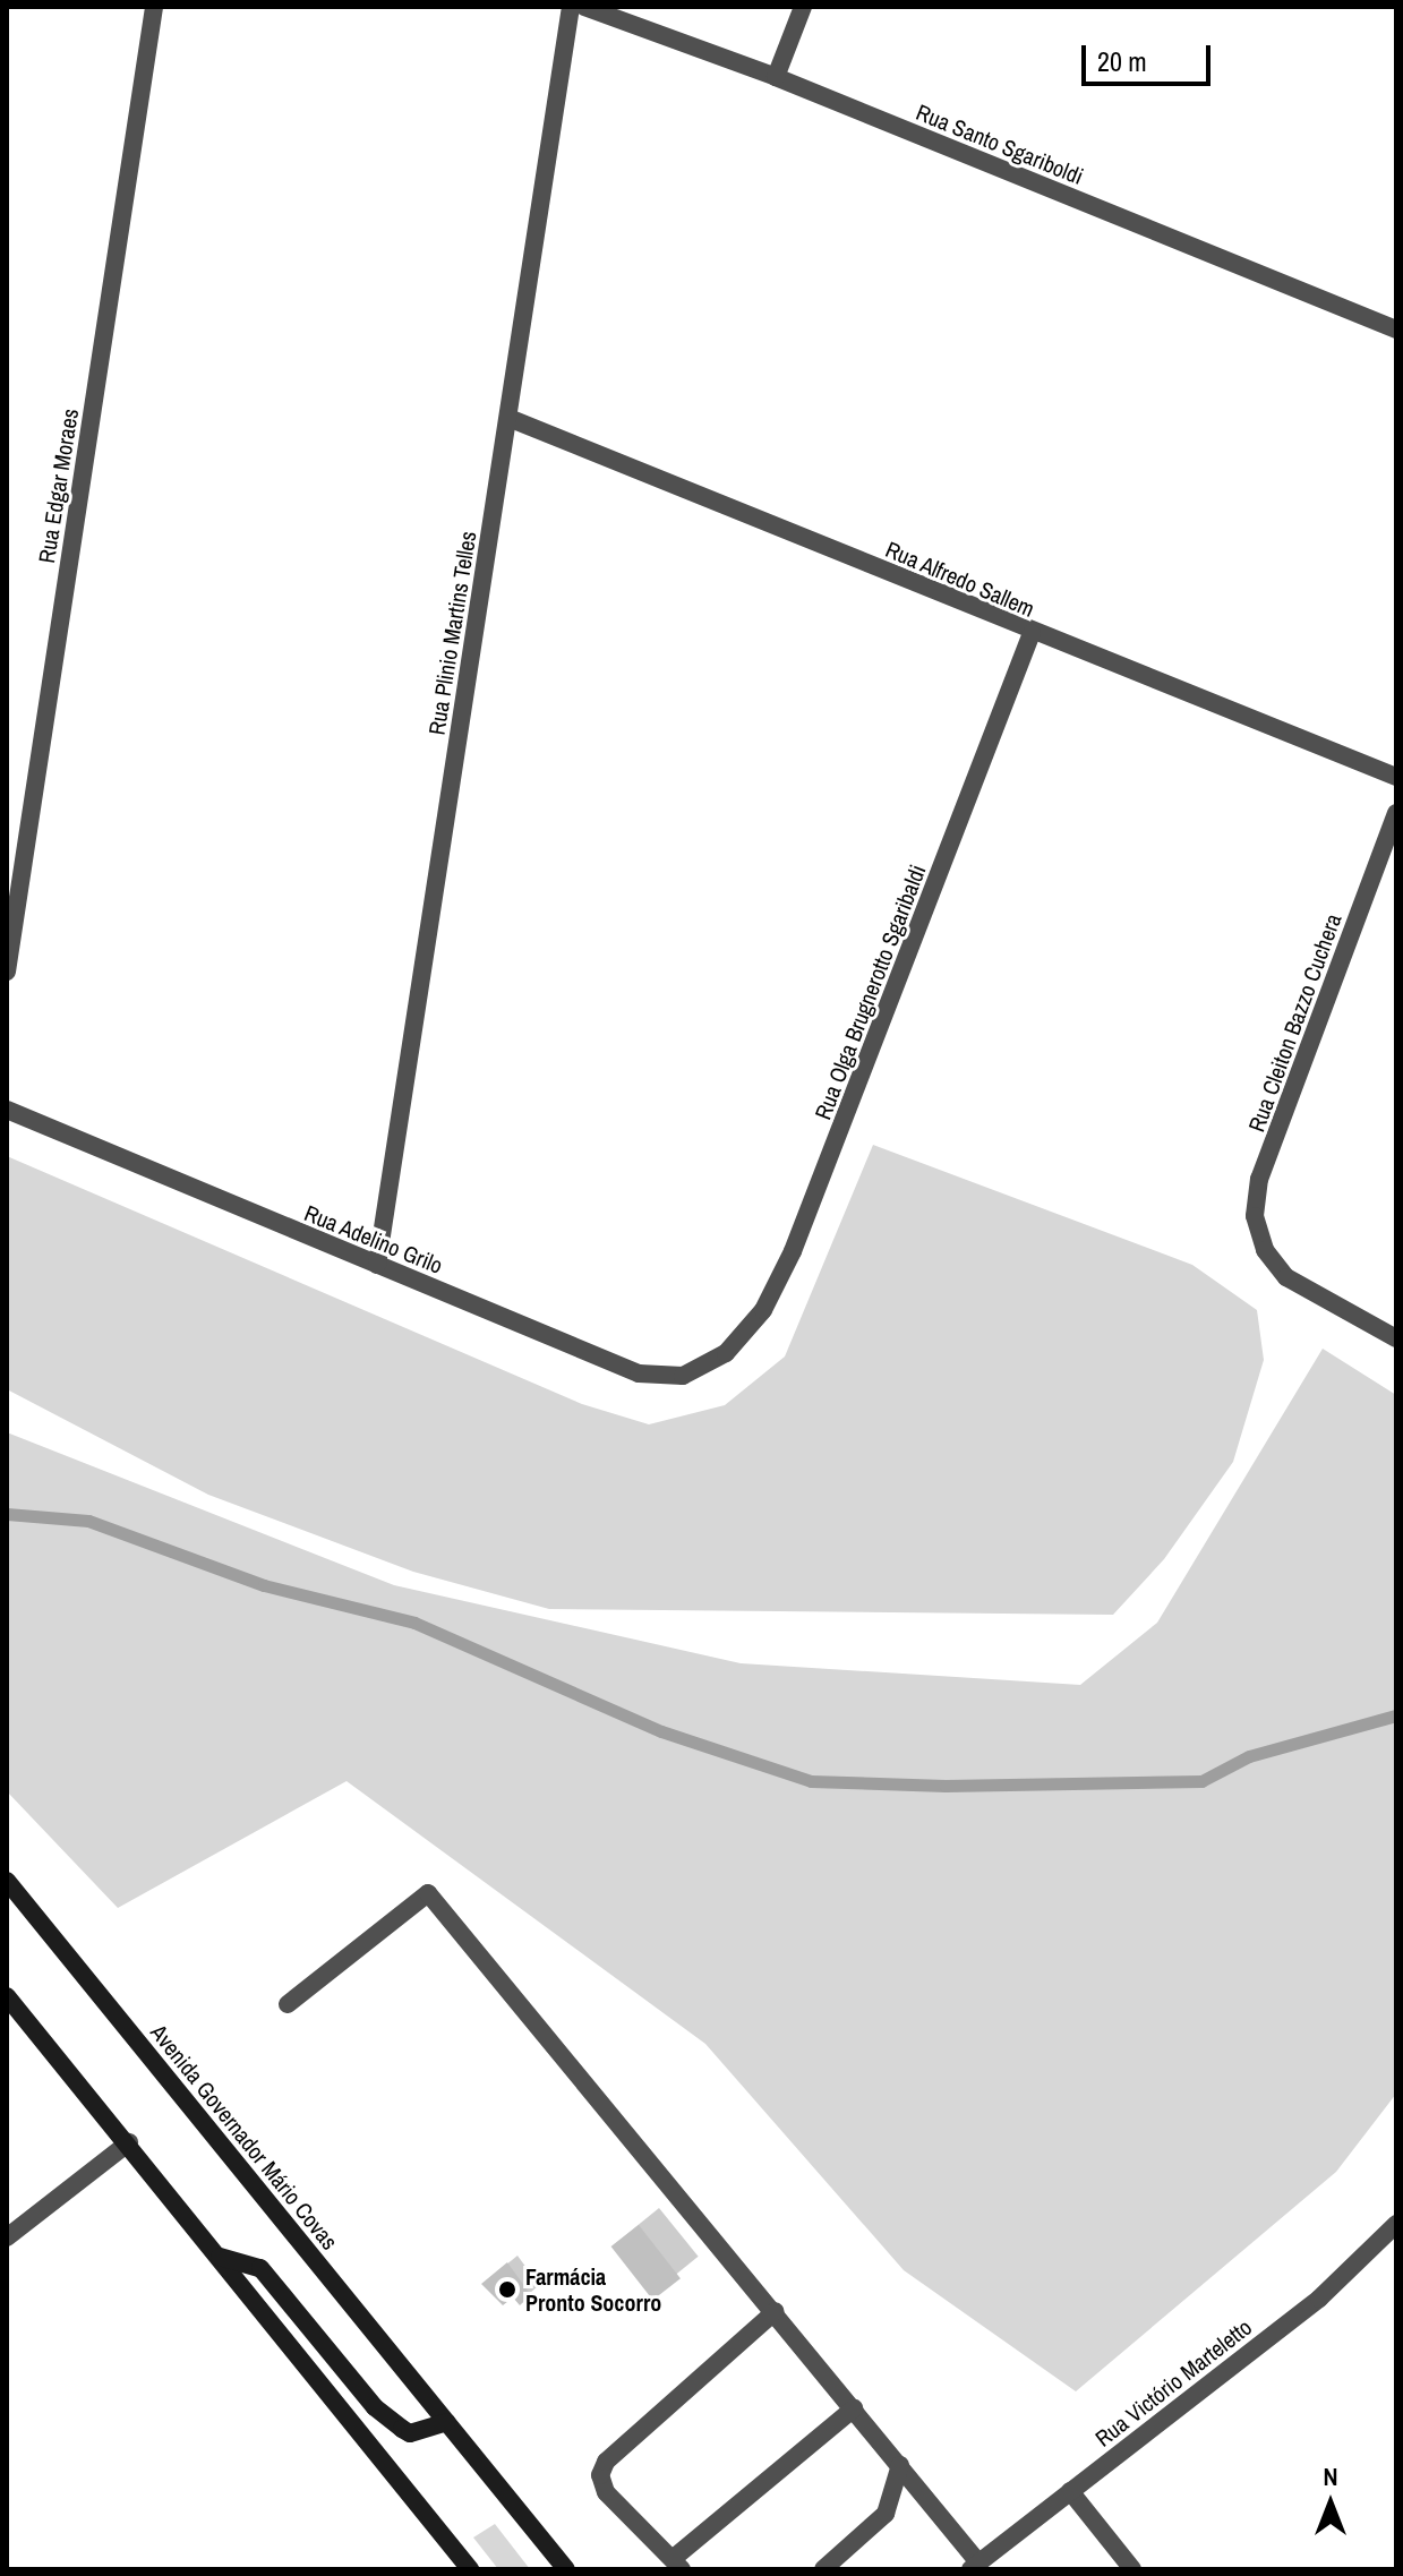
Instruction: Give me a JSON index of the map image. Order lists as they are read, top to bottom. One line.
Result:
{"streets":{"main road":["Avenida Governador Mário Covas"],"street":["Rua Santo Sgariboldi","Rua Edgar Moraes","Rua Alfredo Sallem","Rua Plinio Martins Telles","Rua Olga Brugnerotto Sgaribaldi","Rua Cleiton Bazzo Cuchera","Rua Adelino Grilo","Rua Victório Marteletto"]},"crossings":[["Rua Alfredo Sallem","Rua Plinio Martins Telles"],["Rua Alfredo Sallem","Rua Olga Brugnerotto Sgaribaldi"],["Rua Plinio Martins Telles","Rua Adelino Grilo"],["Rua Olga Brugnerotto Sgaribaldi","Rua Adelino Grilo"]],"places":["Farmácia Pronto Socorro"],"scale_bar":"20 m","north":"top"}
